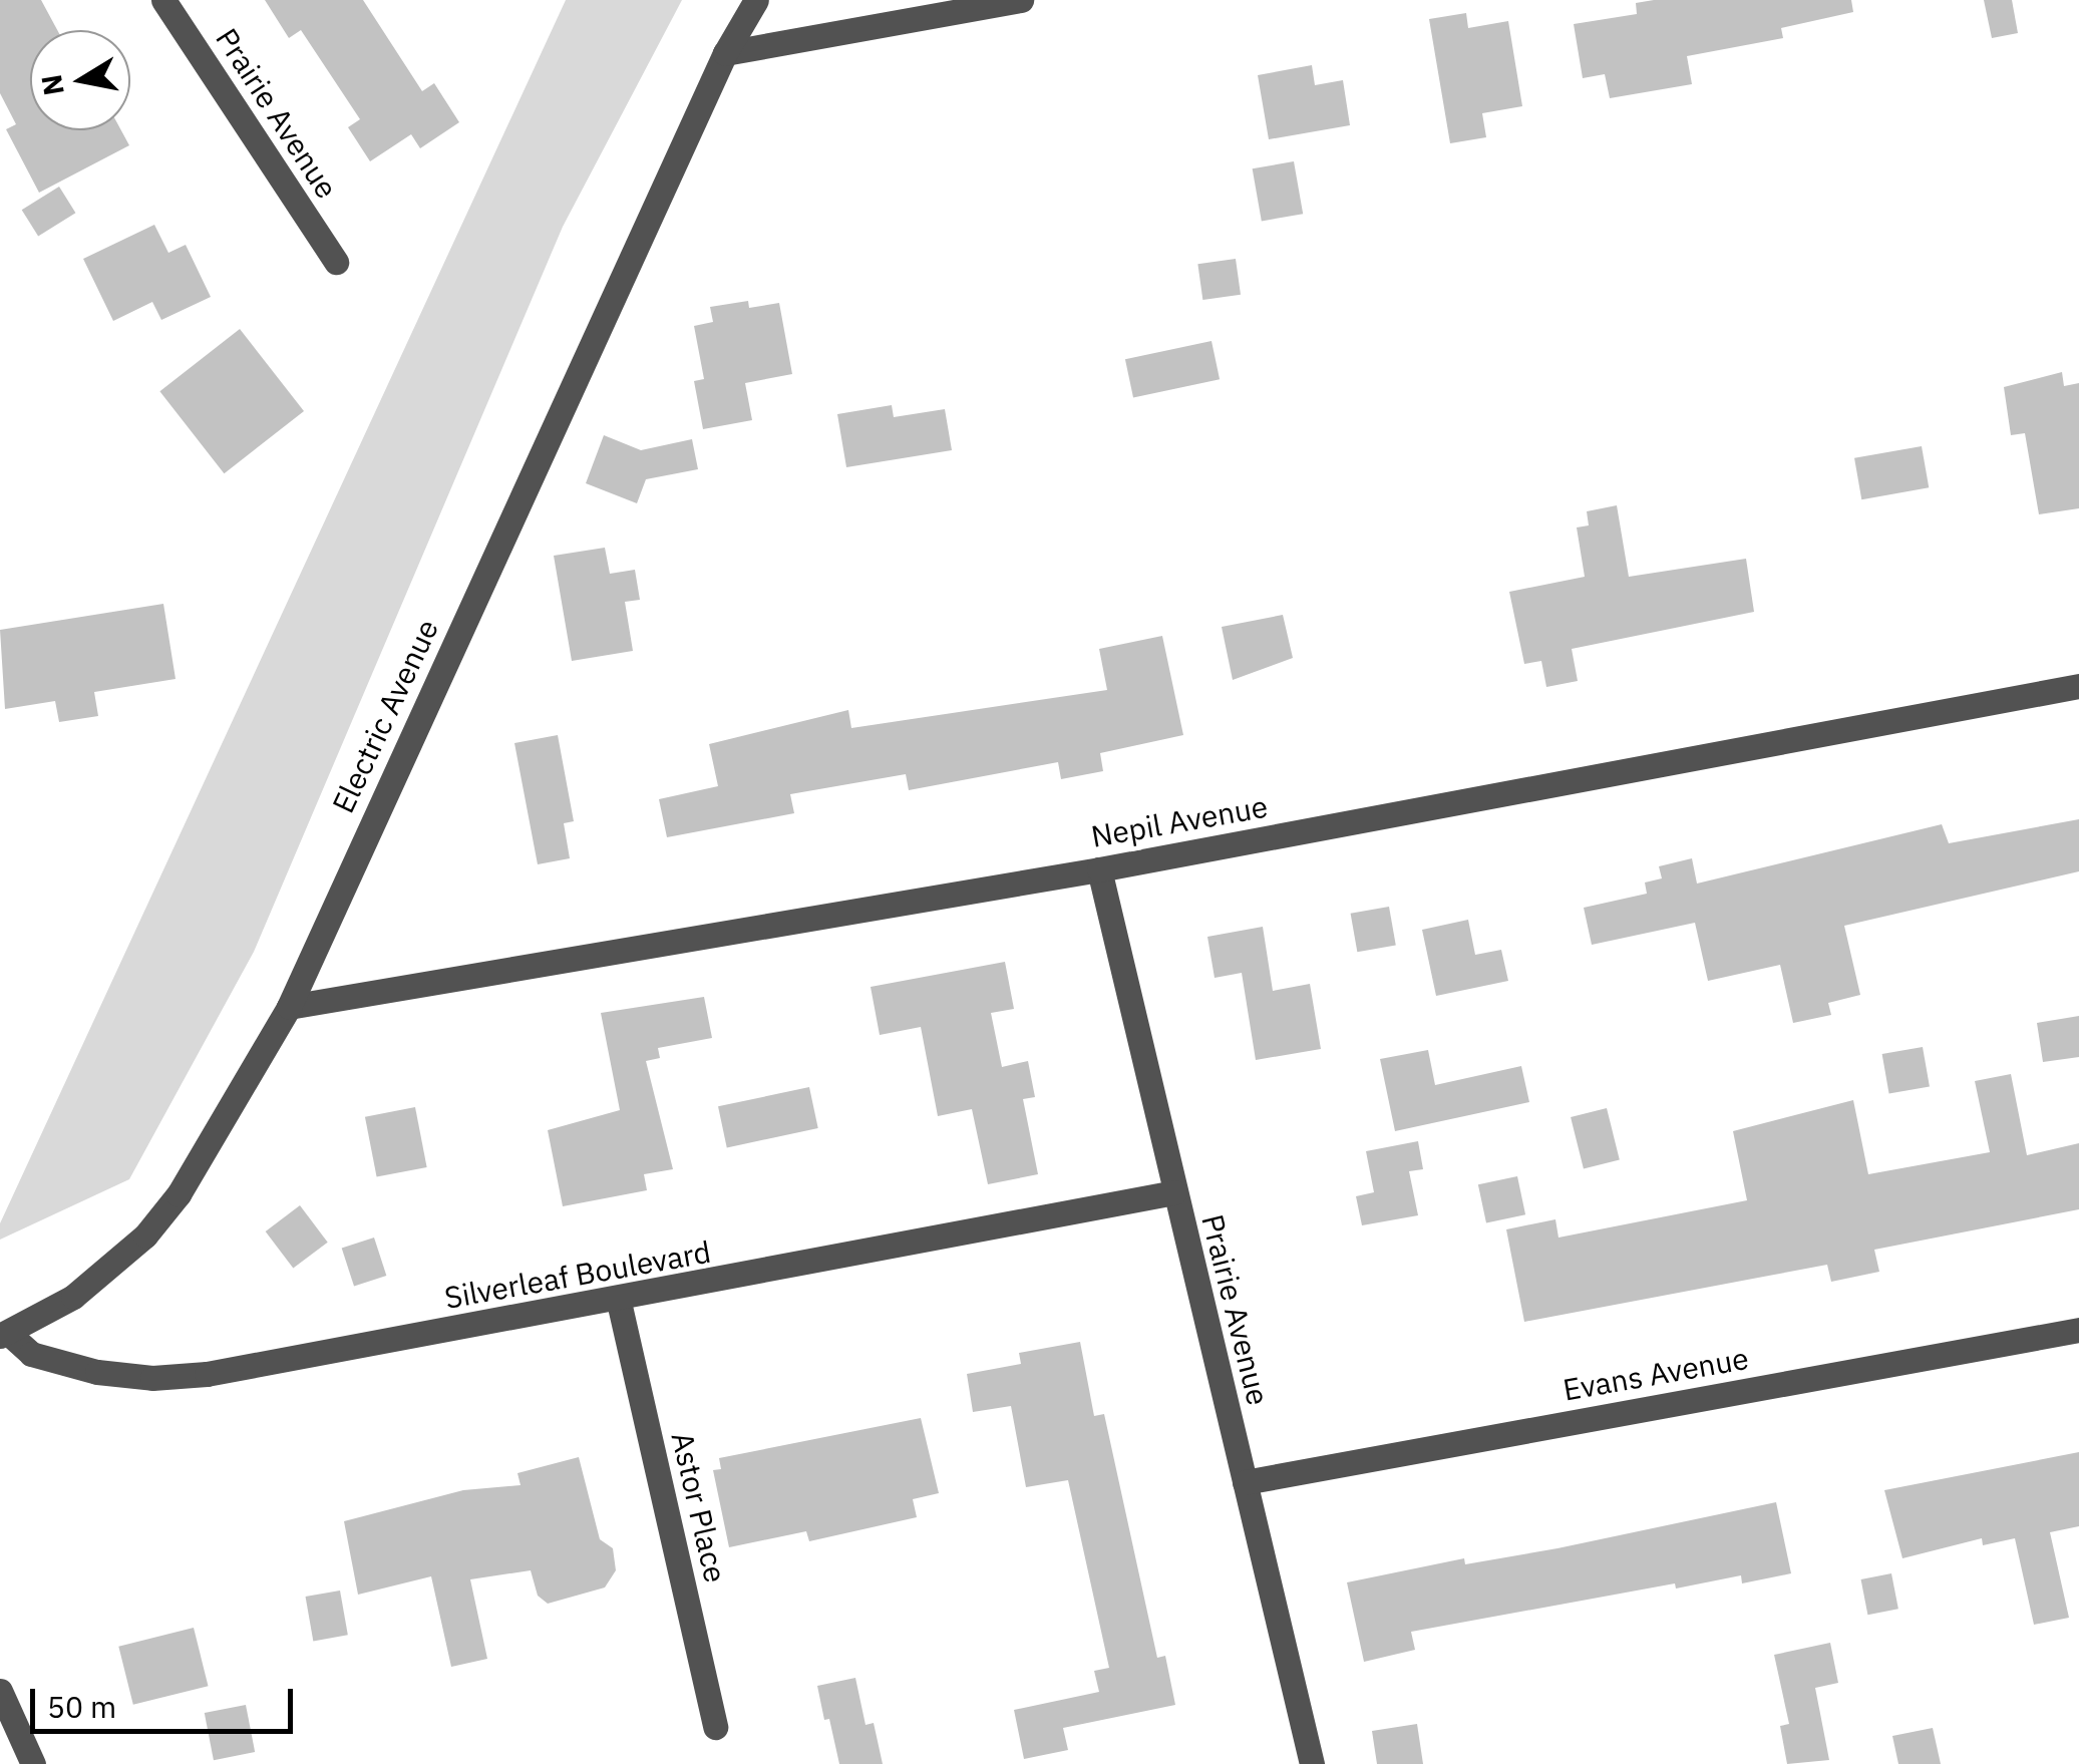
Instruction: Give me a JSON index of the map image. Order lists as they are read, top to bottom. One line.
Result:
{"streets":{"street":["Prairie Avenue","Electric Avenue","Nepil Avenue","Silverleaf Boulevard","Evans Avenue","Astor Place"]},"crossings":[["Prairie Avenue","Nepil Avenue"],["Prairie Avenue","Silverleaf Boulevard"],["Prairie Avenue","Evans Avenue"],["Electric Avenue","Nepil Avenue"],["Electric Avenue","Silverleaf Boulevard"],["Silverleaf Boulevard","Astor Place"]],"scale_bar":"50 m","north":"left"}
